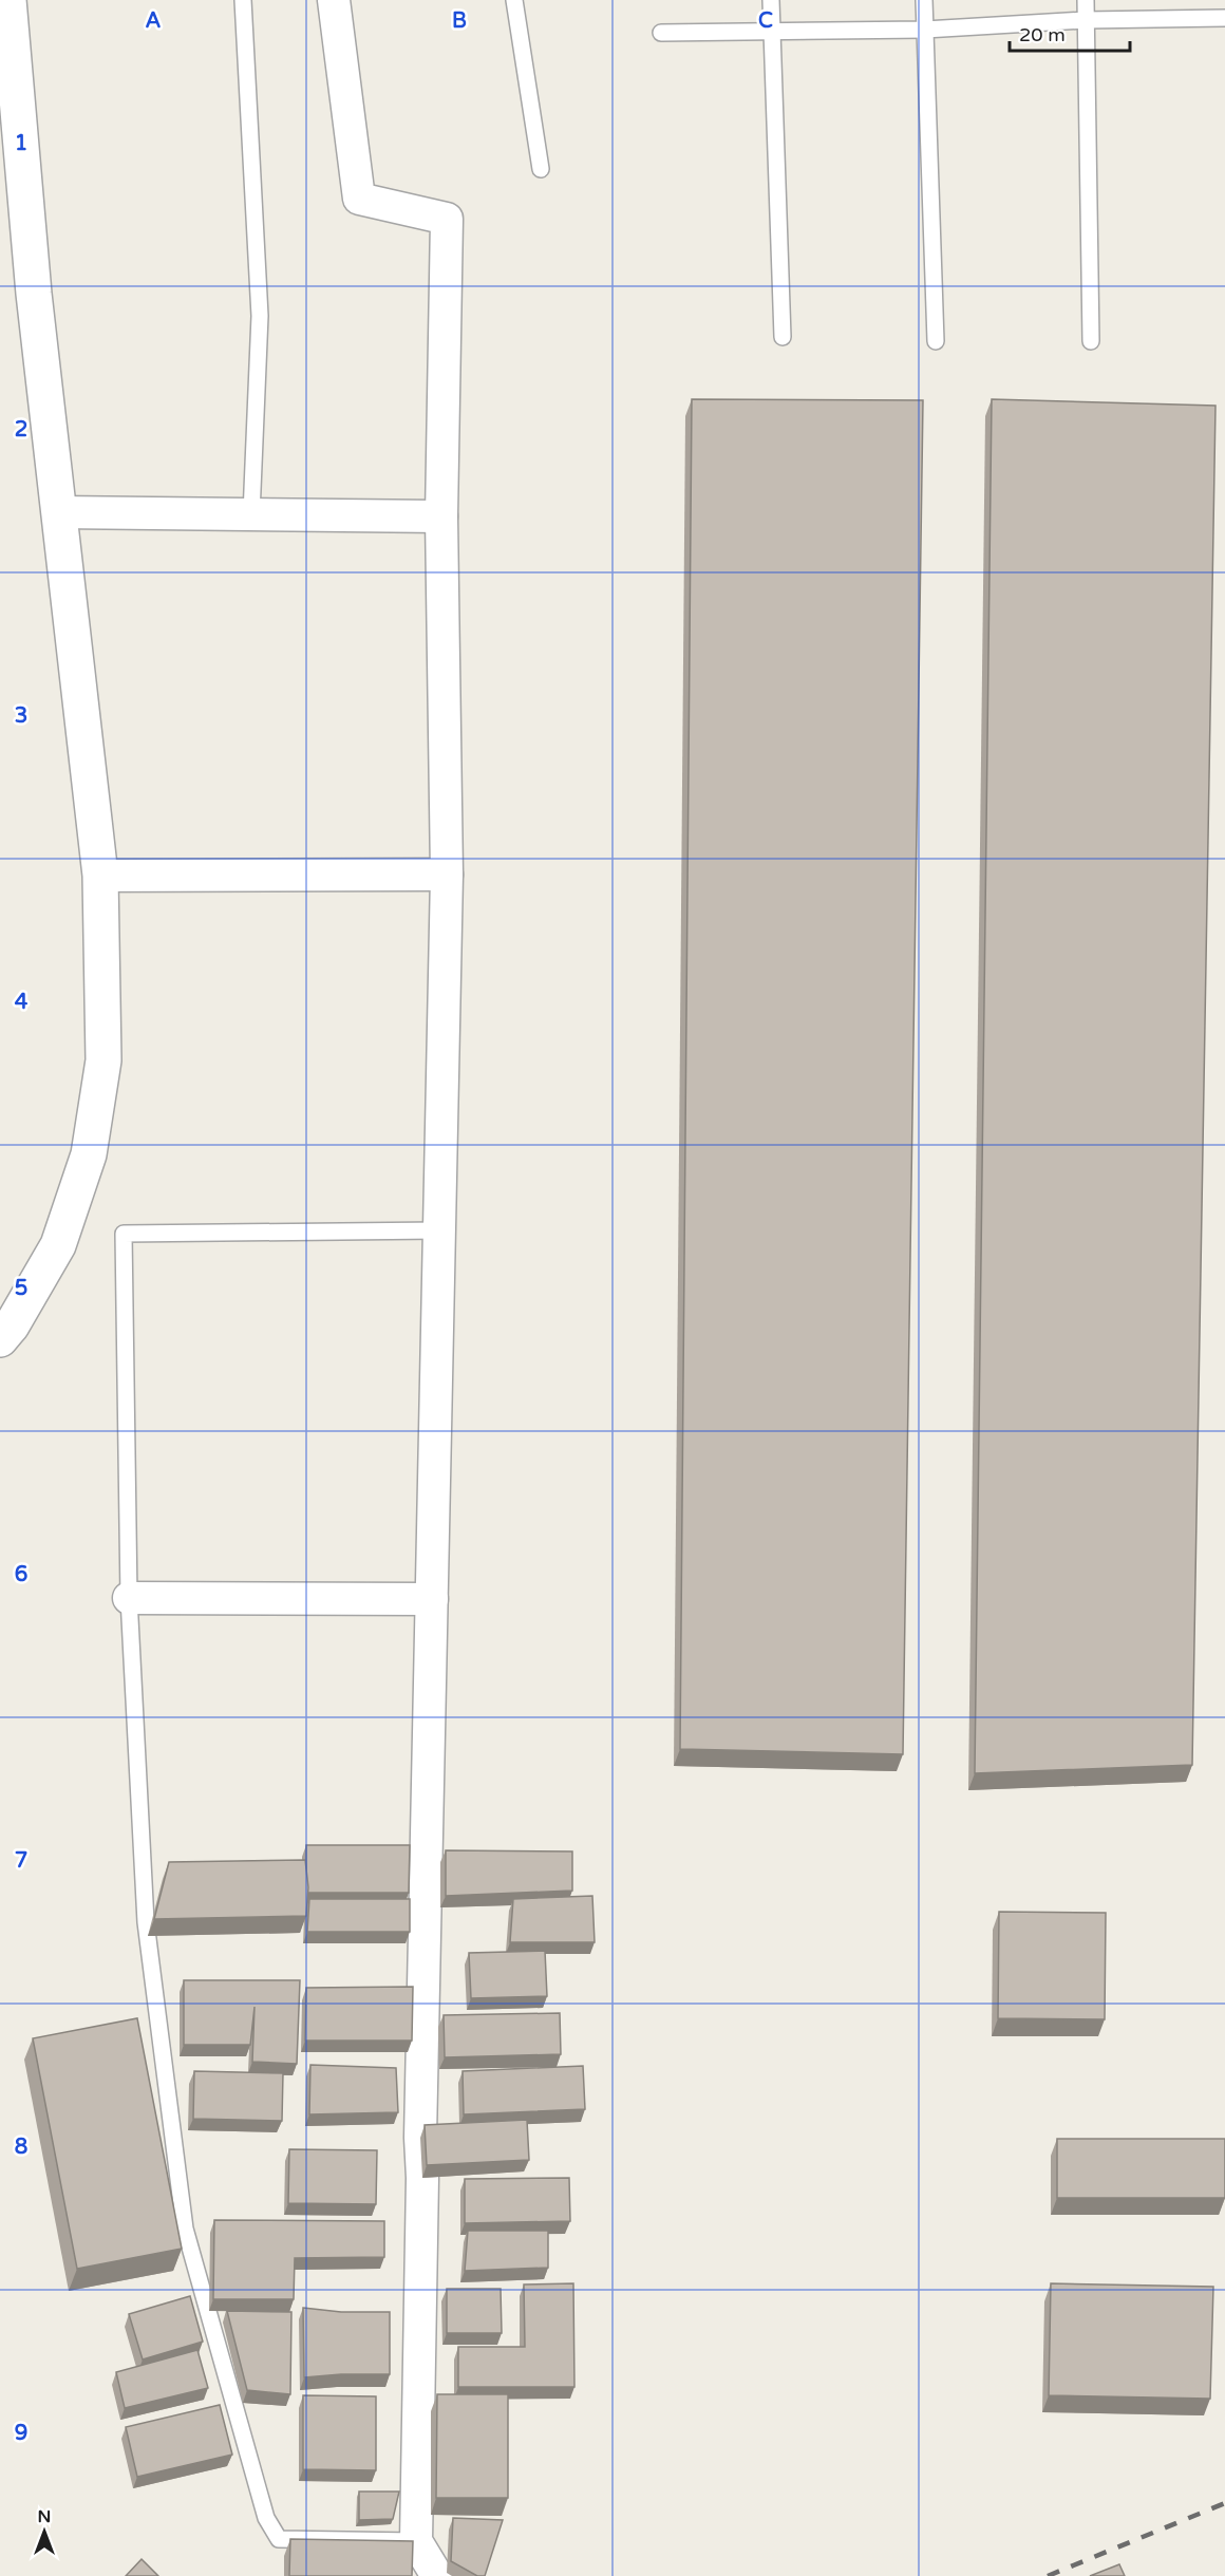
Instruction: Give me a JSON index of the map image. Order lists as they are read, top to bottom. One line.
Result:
{"scale_bar":"20 m","north":"top","grid":{"columns":["A","B","C"],"rows":["1","2","3","4","5","6","7","8","9"]}}
